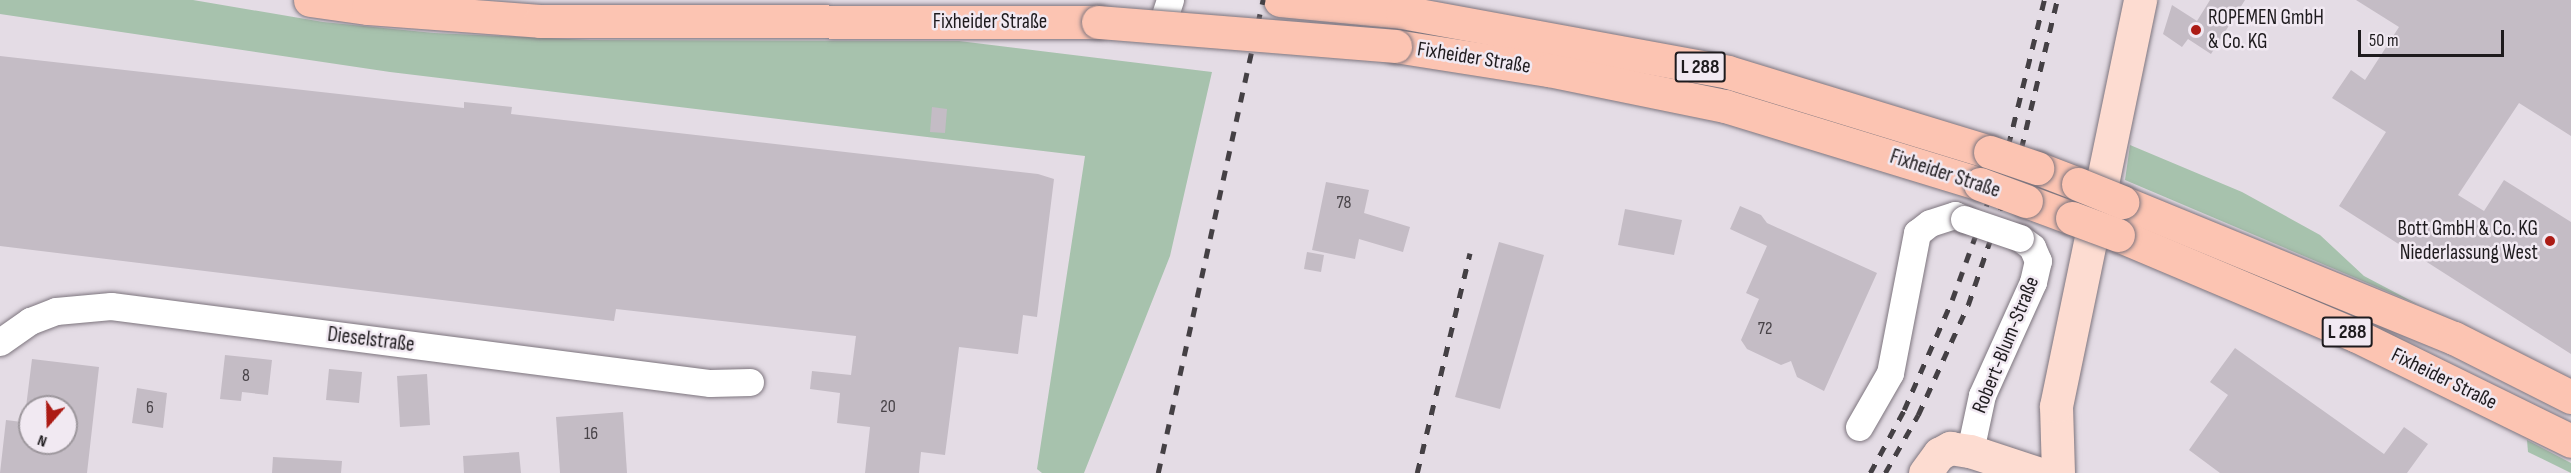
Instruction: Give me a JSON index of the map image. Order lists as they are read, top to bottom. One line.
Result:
{"streets":{"highway":["Fixheider Straße","L 288"],"street":["Dieselstraße","Robert-Blum-Straße"]},"places":["ROPEMEN GmbH & Co. KG","Bott GmbH & Co. KG Niederlassung West"],"house_numbers":["78","72","8","20","6","16"],"scale_bar":"50 m","north":"bottom"}
